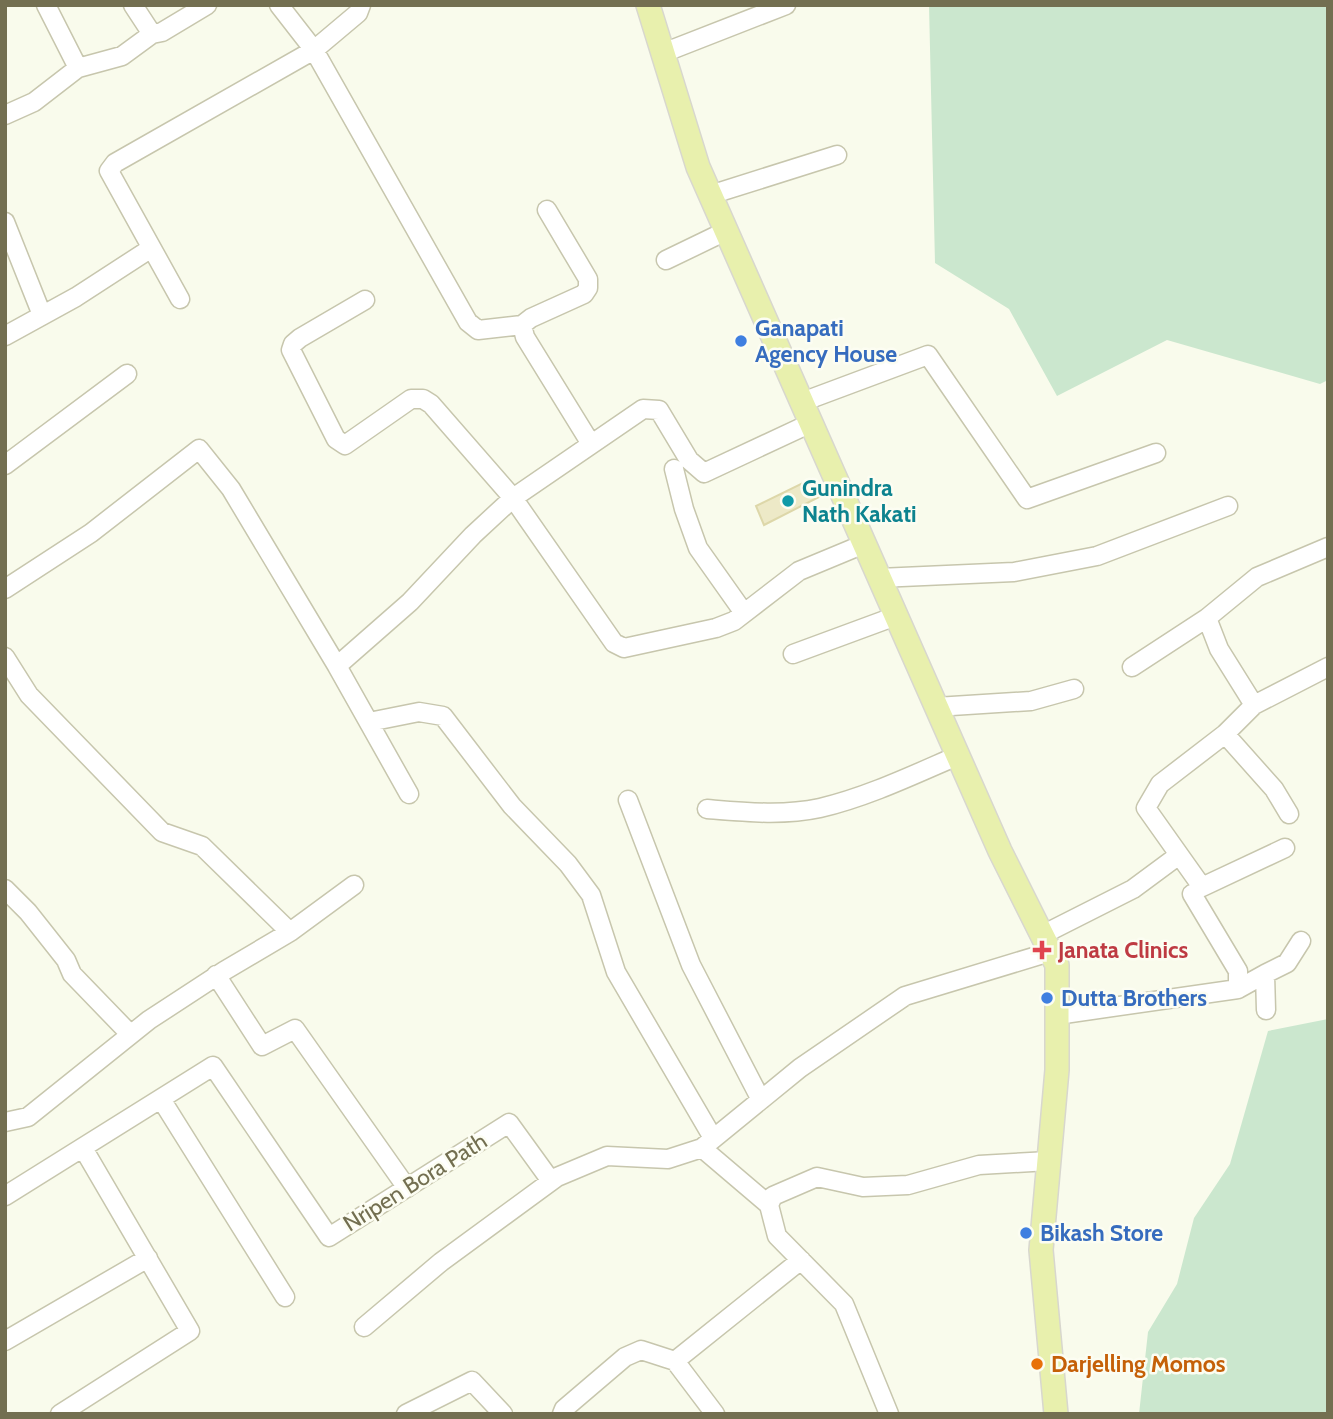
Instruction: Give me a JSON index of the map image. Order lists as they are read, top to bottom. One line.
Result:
{"streets":{"street":["Nripen Bora Path"]},"places":{"other":["Ganapati Agency House","Gunindra Nath Kakati","Dutta Brothers","Bikash Store","Darjelling Momos"],"health":["Janata Clinics"]}}
